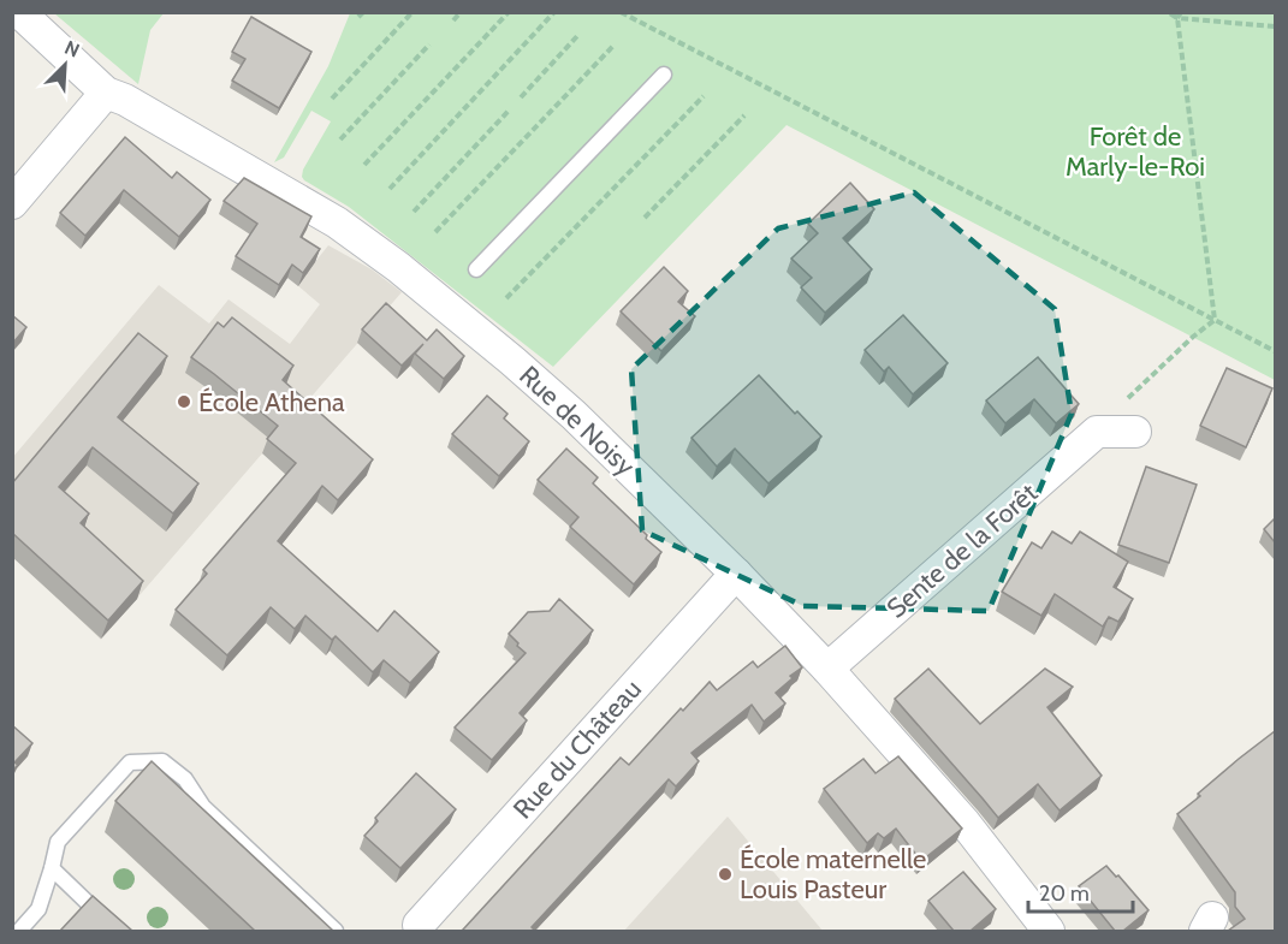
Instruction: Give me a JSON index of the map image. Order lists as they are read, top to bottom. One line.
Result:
{"streets":{"street":["Rue de Noisy","Sente de la Forêt","Rue du Château"]},"crossings":[["Rue de Noisy","Sente de la Forêt"],["Rue de Noisy","Rue du Château"]],"parks":["Forêt de Marly-le-Roi"],"places":["École Athena","École maternelle Louis Pasteur"],"scale_bar":"20 m","north":"top right"}
